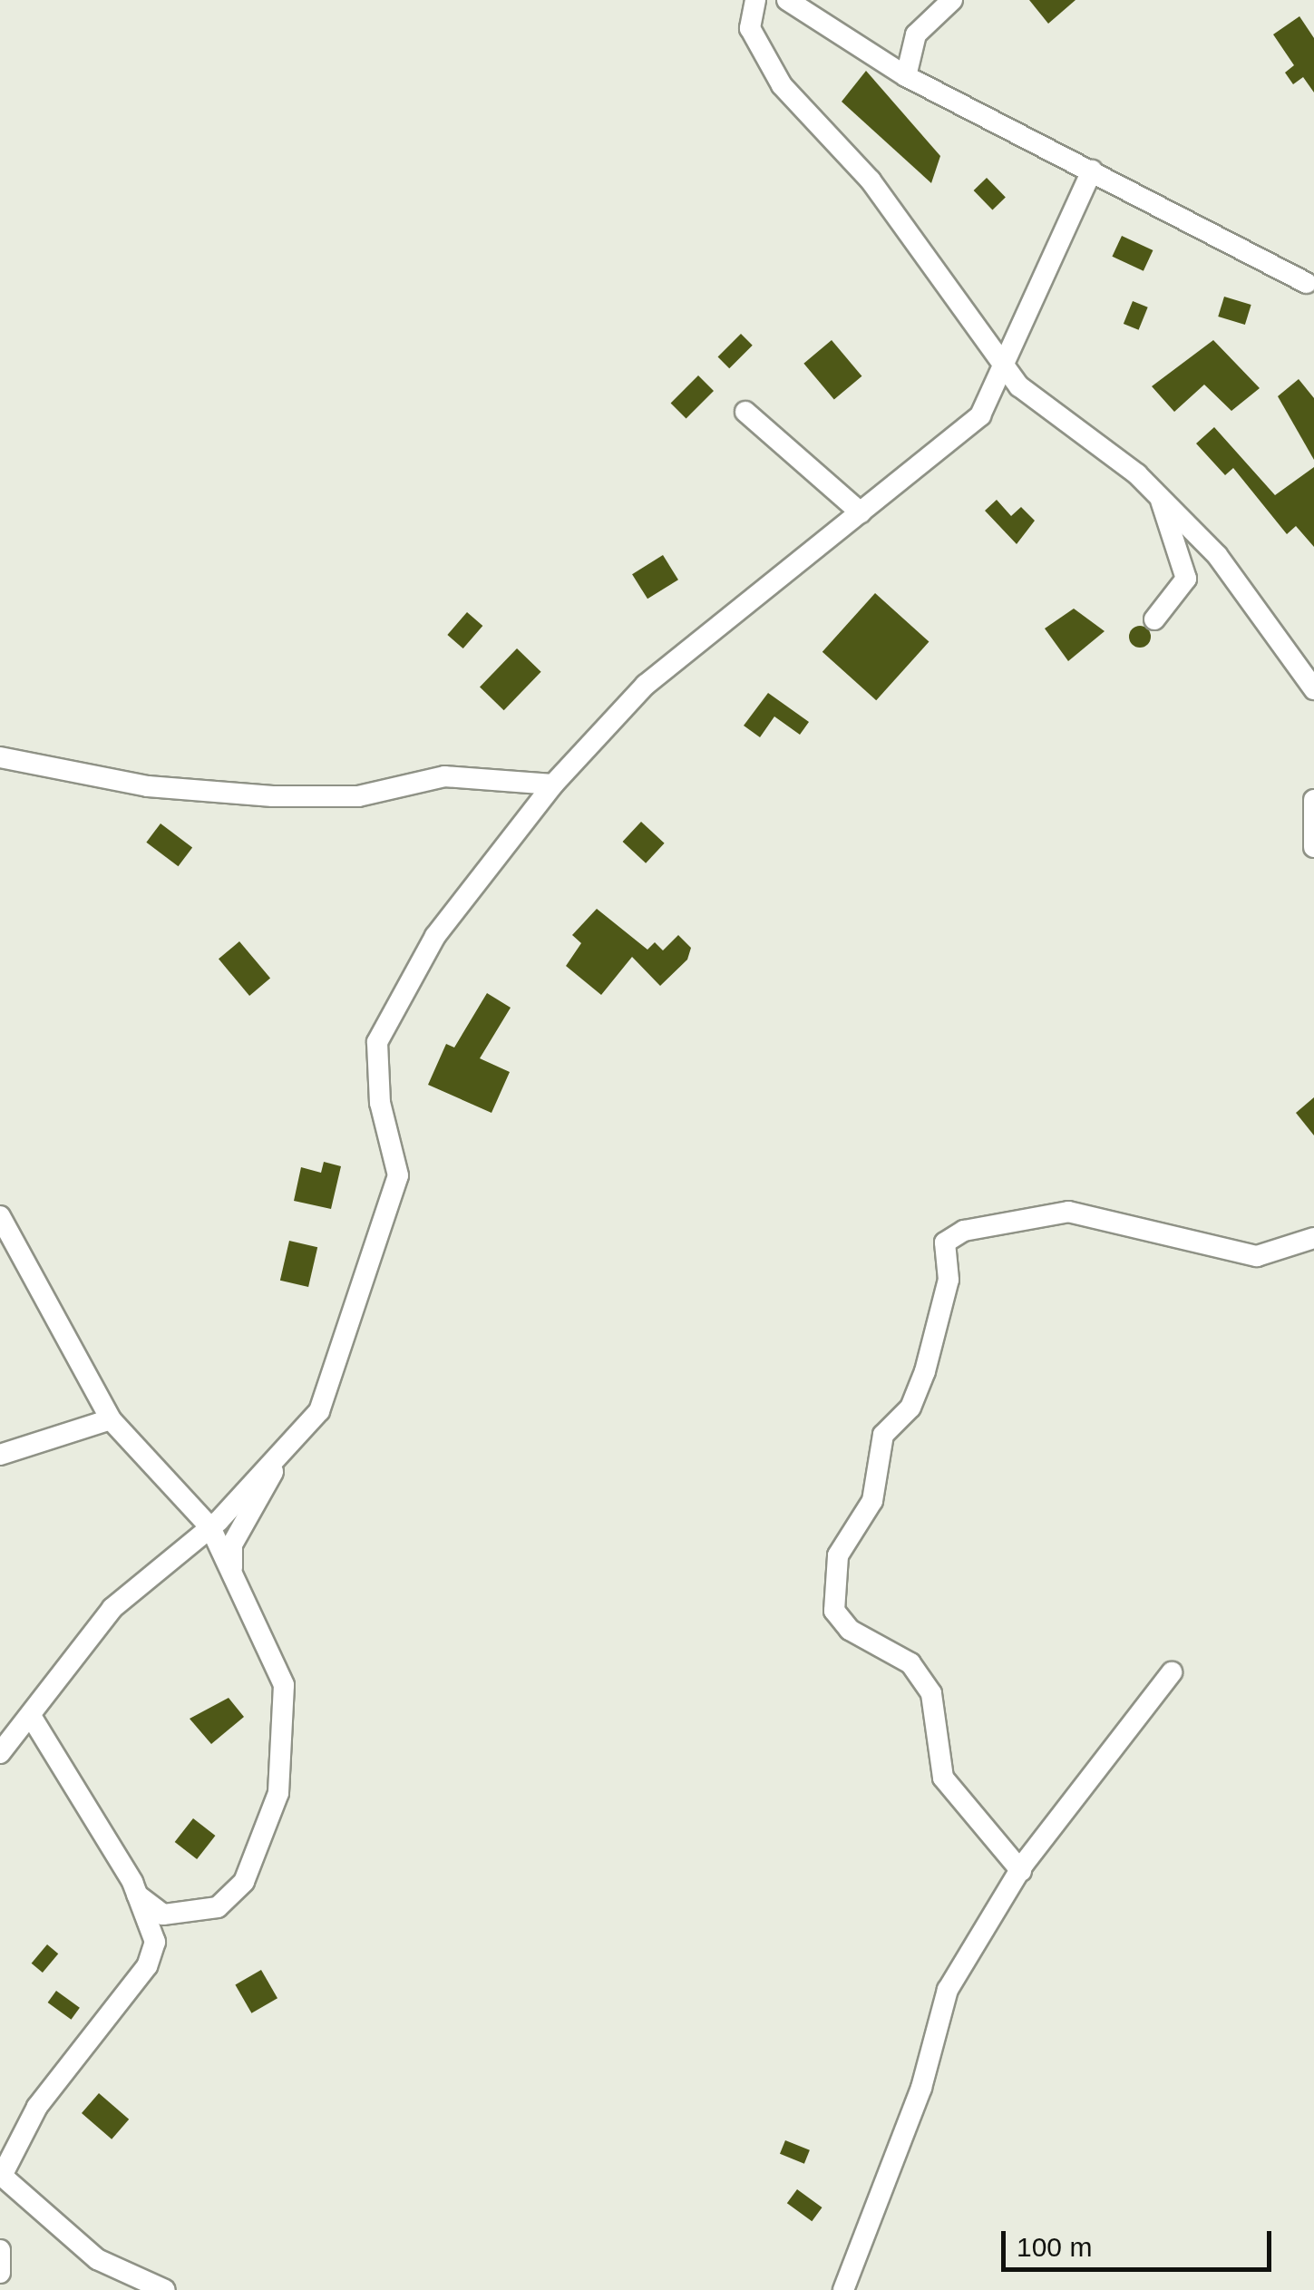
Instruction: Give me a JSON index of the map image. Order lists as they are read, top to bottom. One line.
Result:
{"scale_bar":"100 m"}
